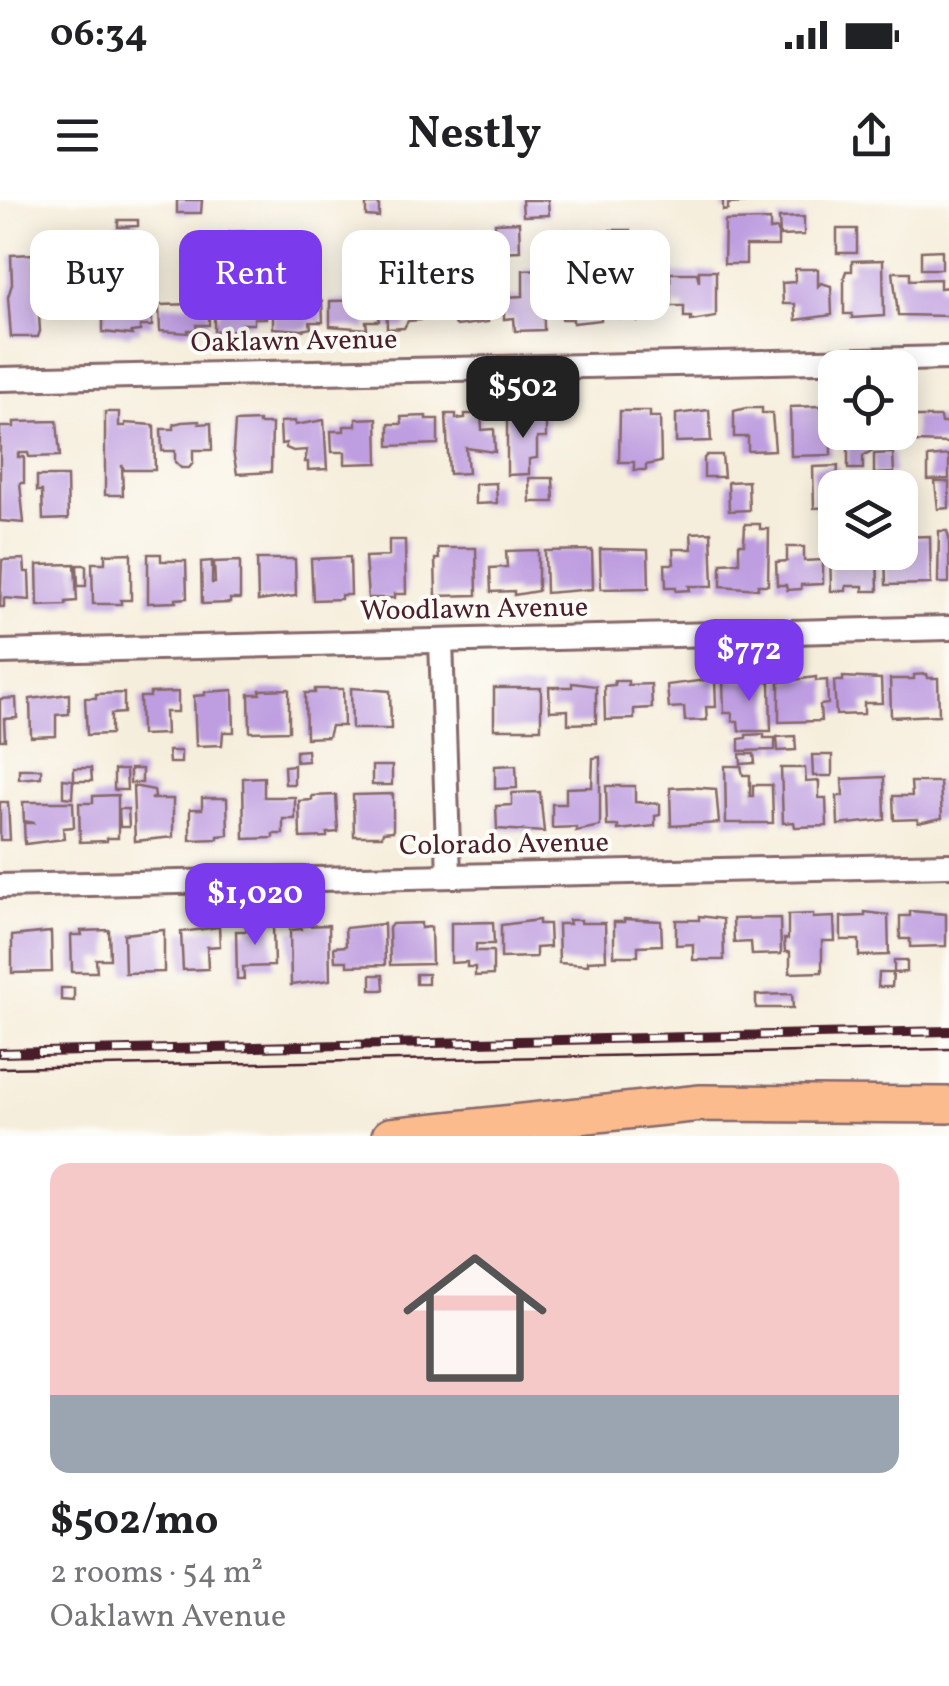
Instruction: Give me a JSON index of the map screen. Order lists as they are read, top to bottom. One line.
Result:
{"streets":{"street":["Oaklawn Avenue","Woodlawn Avenue","Colorado Avenue"]},"page":{"status":"06:34","header":"Nestly","chip":["Buy","Rent","Filters","New"],"price":["$502","$772","$1,020"],"list":[{"name":"$502/mo","note":"2 rooms · 54 m² · Oaklawn Avenue"}]}}
